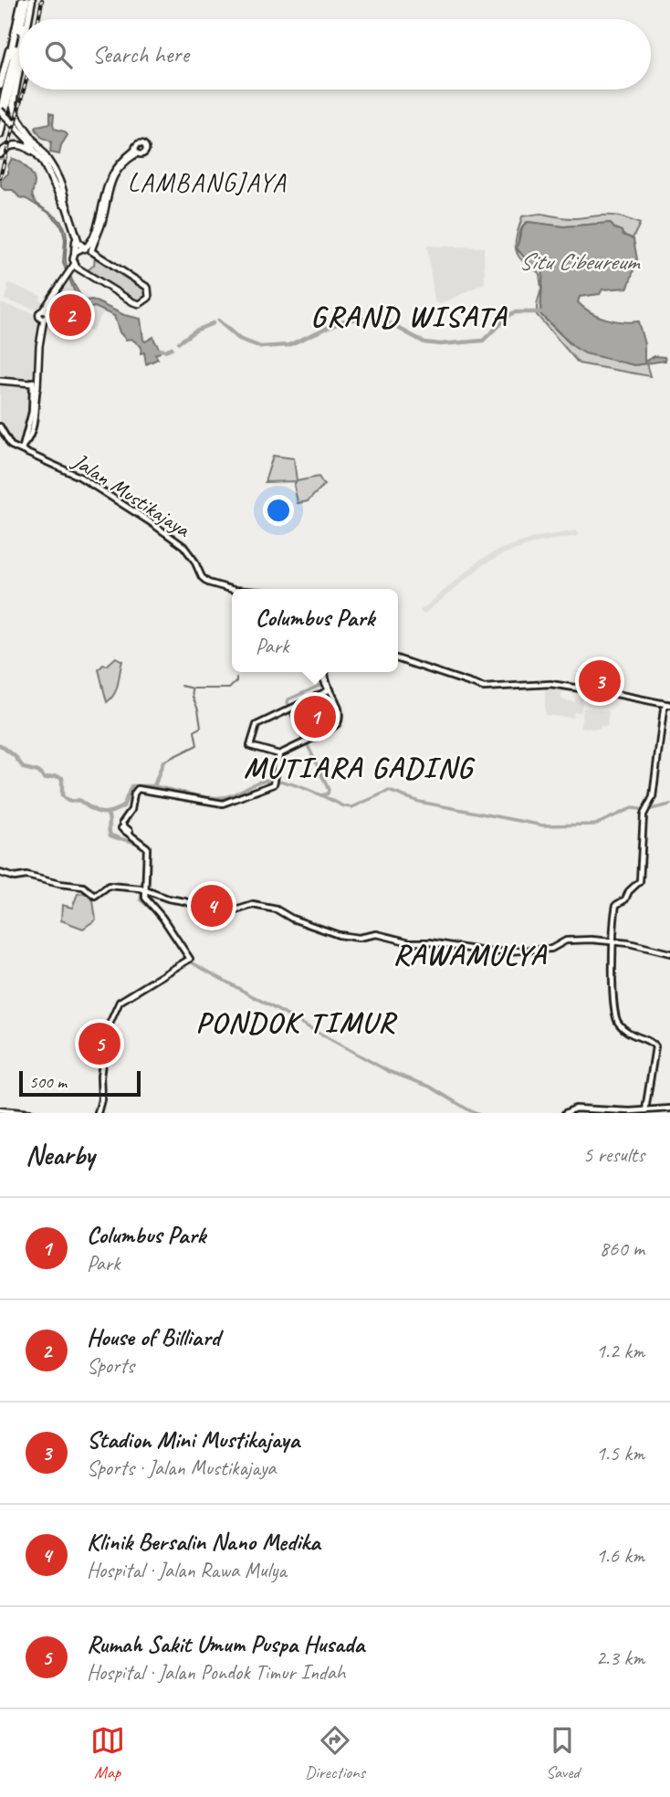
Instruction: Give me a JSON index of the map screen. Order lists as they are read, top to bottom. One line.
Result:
{"streets":{"main road":["Jalan Mustikajaya"]},"districts":["LAMBANGJAYA","GRAND WISATA","MUTIARA GADING","RAWAMULYA","PONDOK TIMUR"],"water":["Situ Cibeureum"],"scale_bar":"500 m","page":{"search":"Search here","pins":["2","3","1","4","5"],"popup":["Columbus Park","Park"],"scale":"500 m","heading":["Nearby","5 results"],"list":[{"mark":"1","name":"Columbus Park","note":"Park","value":"860 m"},{"mark":"2","name":"House of Billiard","note":"Sports","value":"1.2 km"},{"mark":"3","name":"Stadion Mini Mustikajaya","note":"Sports · Jalan Mustikajaya","value":"1.5 km"},{"mark":"4","name":"Klinik Bersalin Nano Medika","note":"Hospital · Jalan Rawa Mulya","value":"1.6 km"},{"mark":"5","name":"Rumah Sakit Umum Puspa Husada","note":"Hospital · Jalan Pondok Timur Indah","value":"2.3 km"}],"nav":["Map","Directions","Saved"]}}
